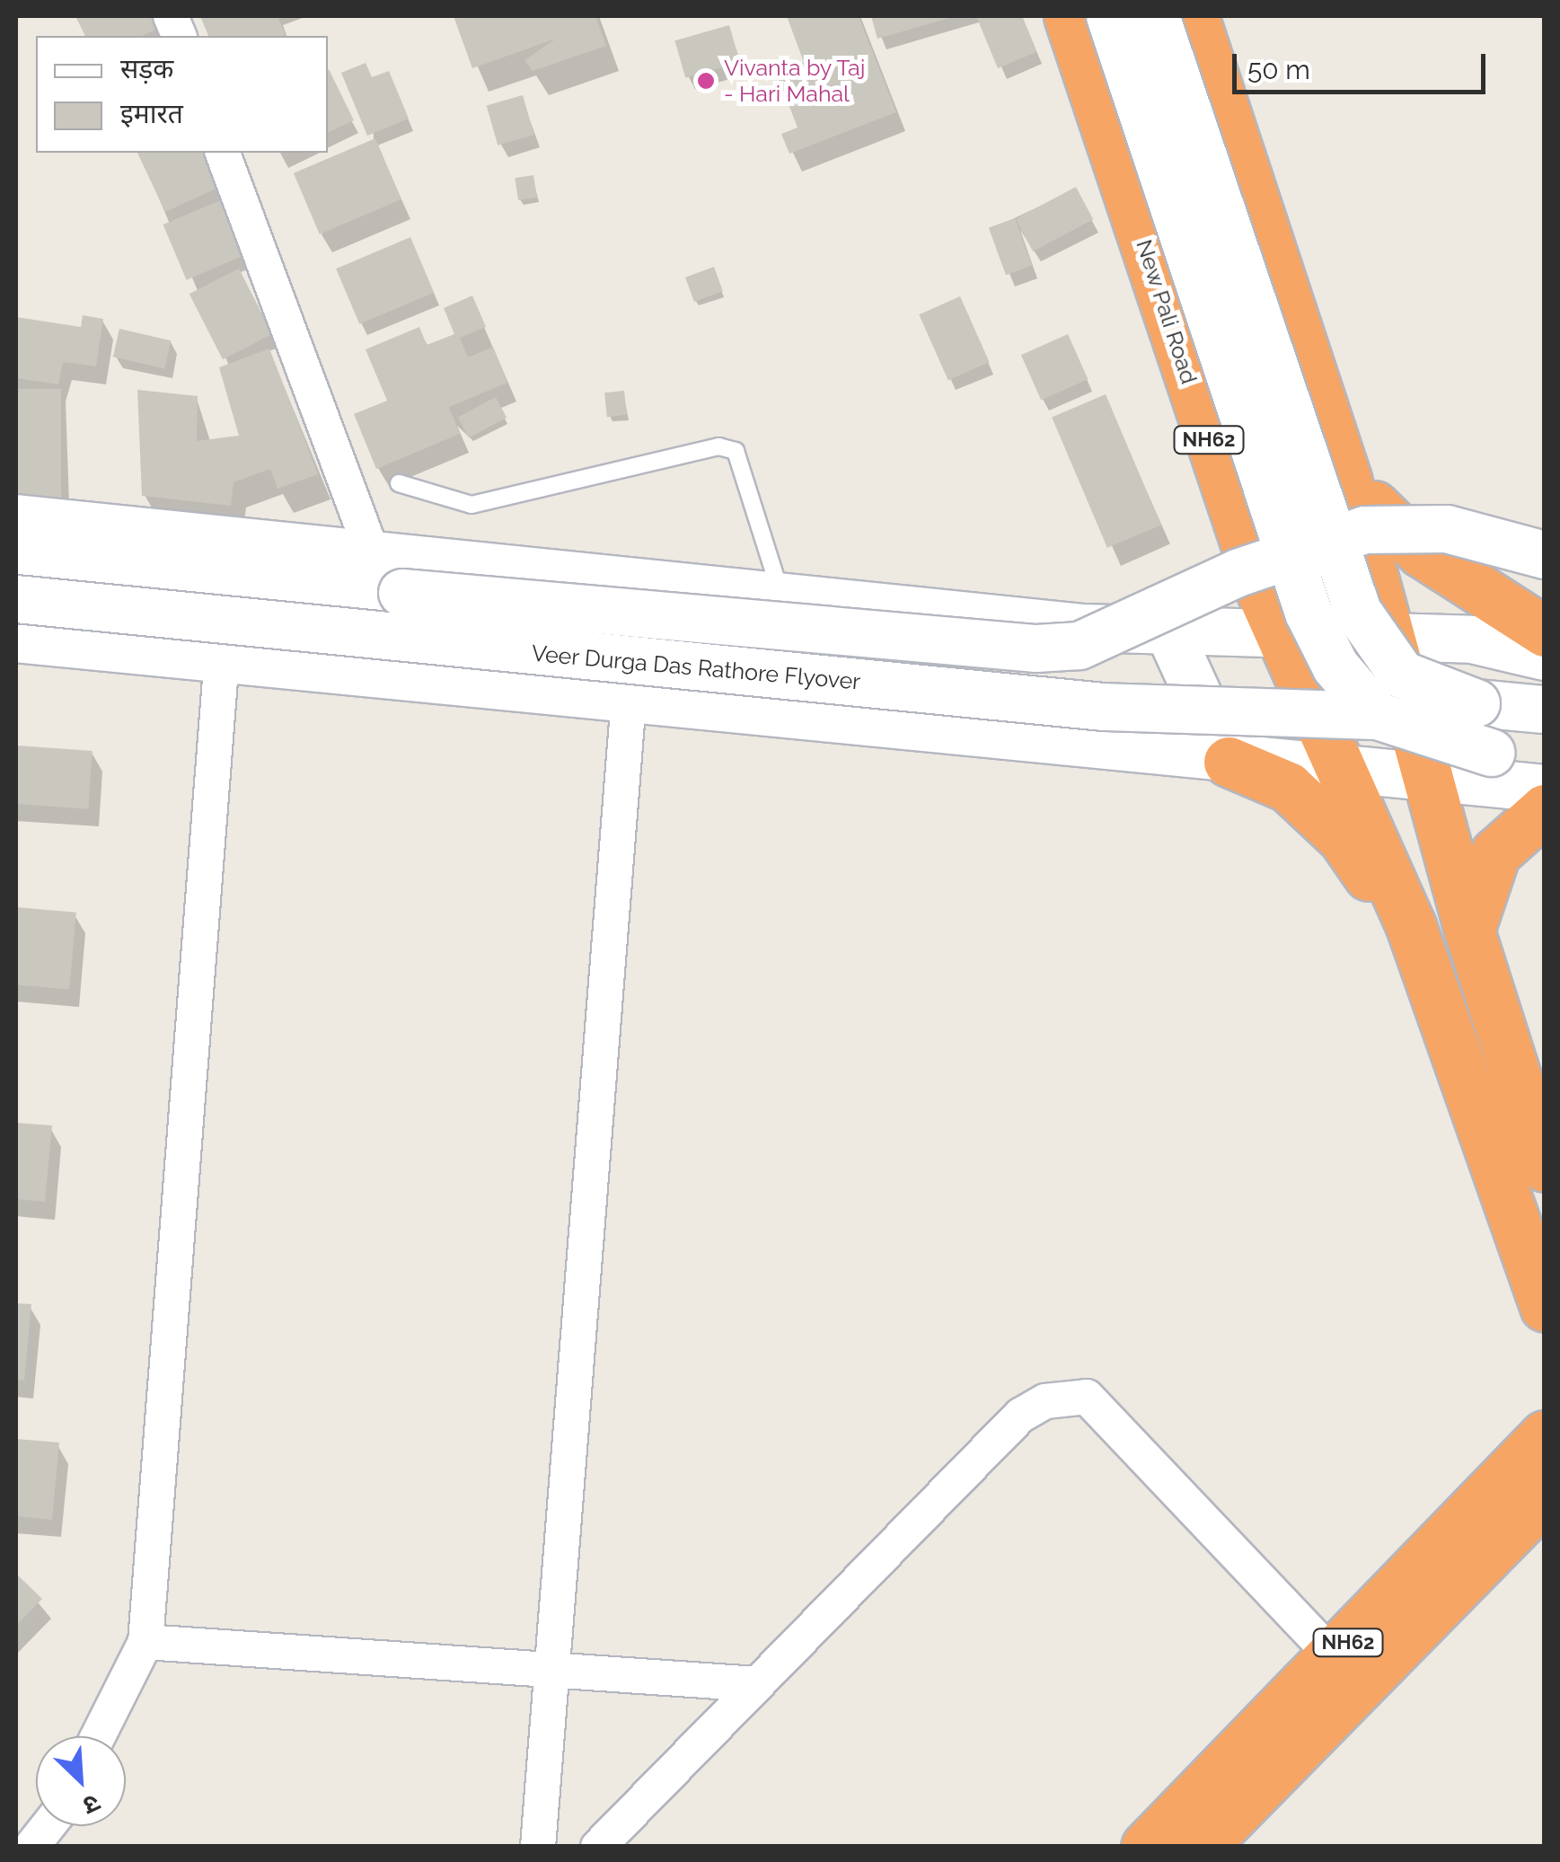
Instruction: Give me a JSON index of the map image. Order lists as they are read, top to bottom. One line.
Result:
{"streets":{"highway":["New Pali Road","NH62"],"main road":["Veer Durga Das Rathore Flyover"]},"crossings":[["New Pali Road","NH62"]],"places":["Vivanta by Taj - Hari Mahal"],"legend":["सड़क","इमारत"],"scale_bar":"50 m","north":"bottom right"}
